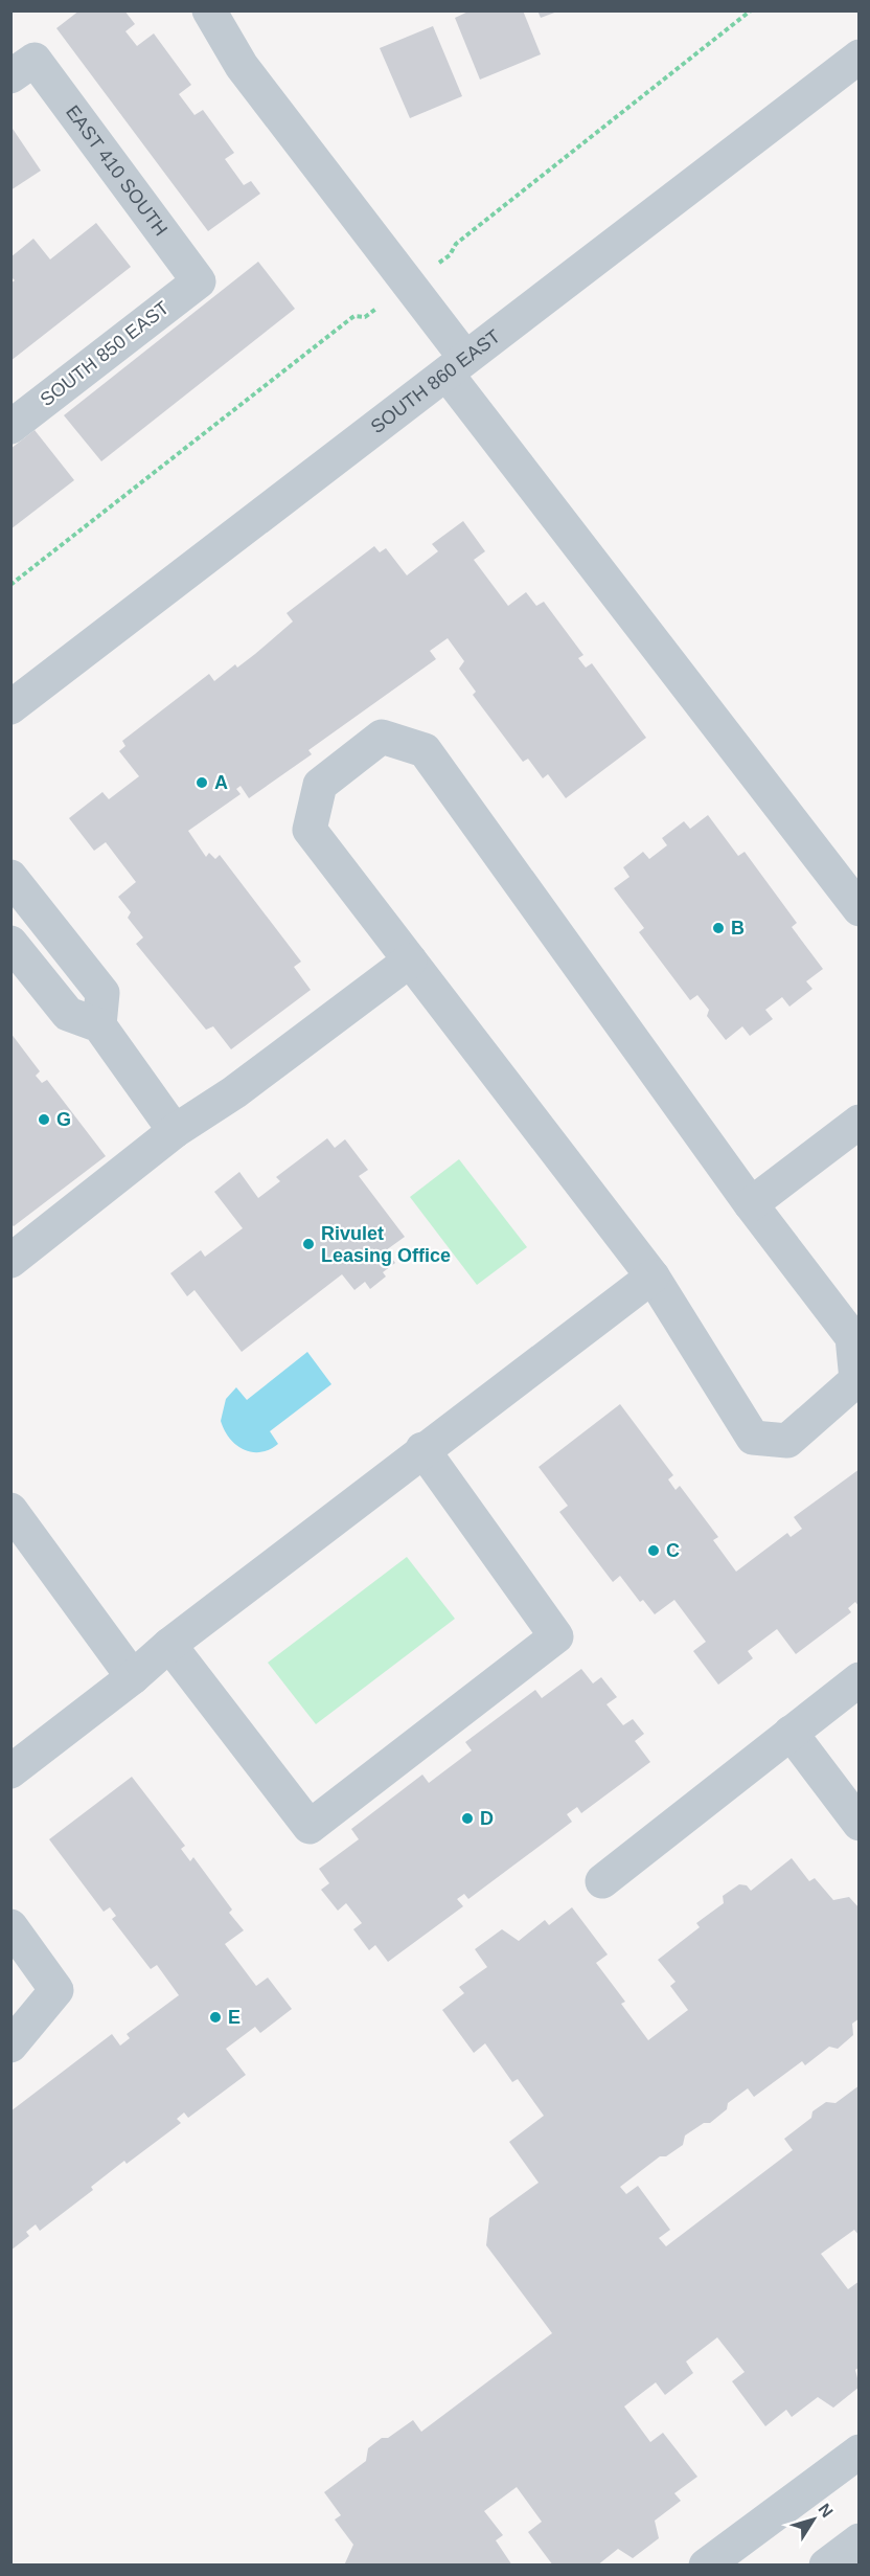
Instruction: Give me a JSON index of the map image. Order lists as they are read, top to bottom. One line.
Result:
{"streets":{"street":["EAST 410 SOUTH","SOUTH 850 EAST","SOUTH 860 EAST"]},"crossings":[["EAST 410 SOUTH","SOUTH 850 EAST"]],"places":["A","B","G","Rivulet Leasing Office","C","D","E"],"north":"top right"}
